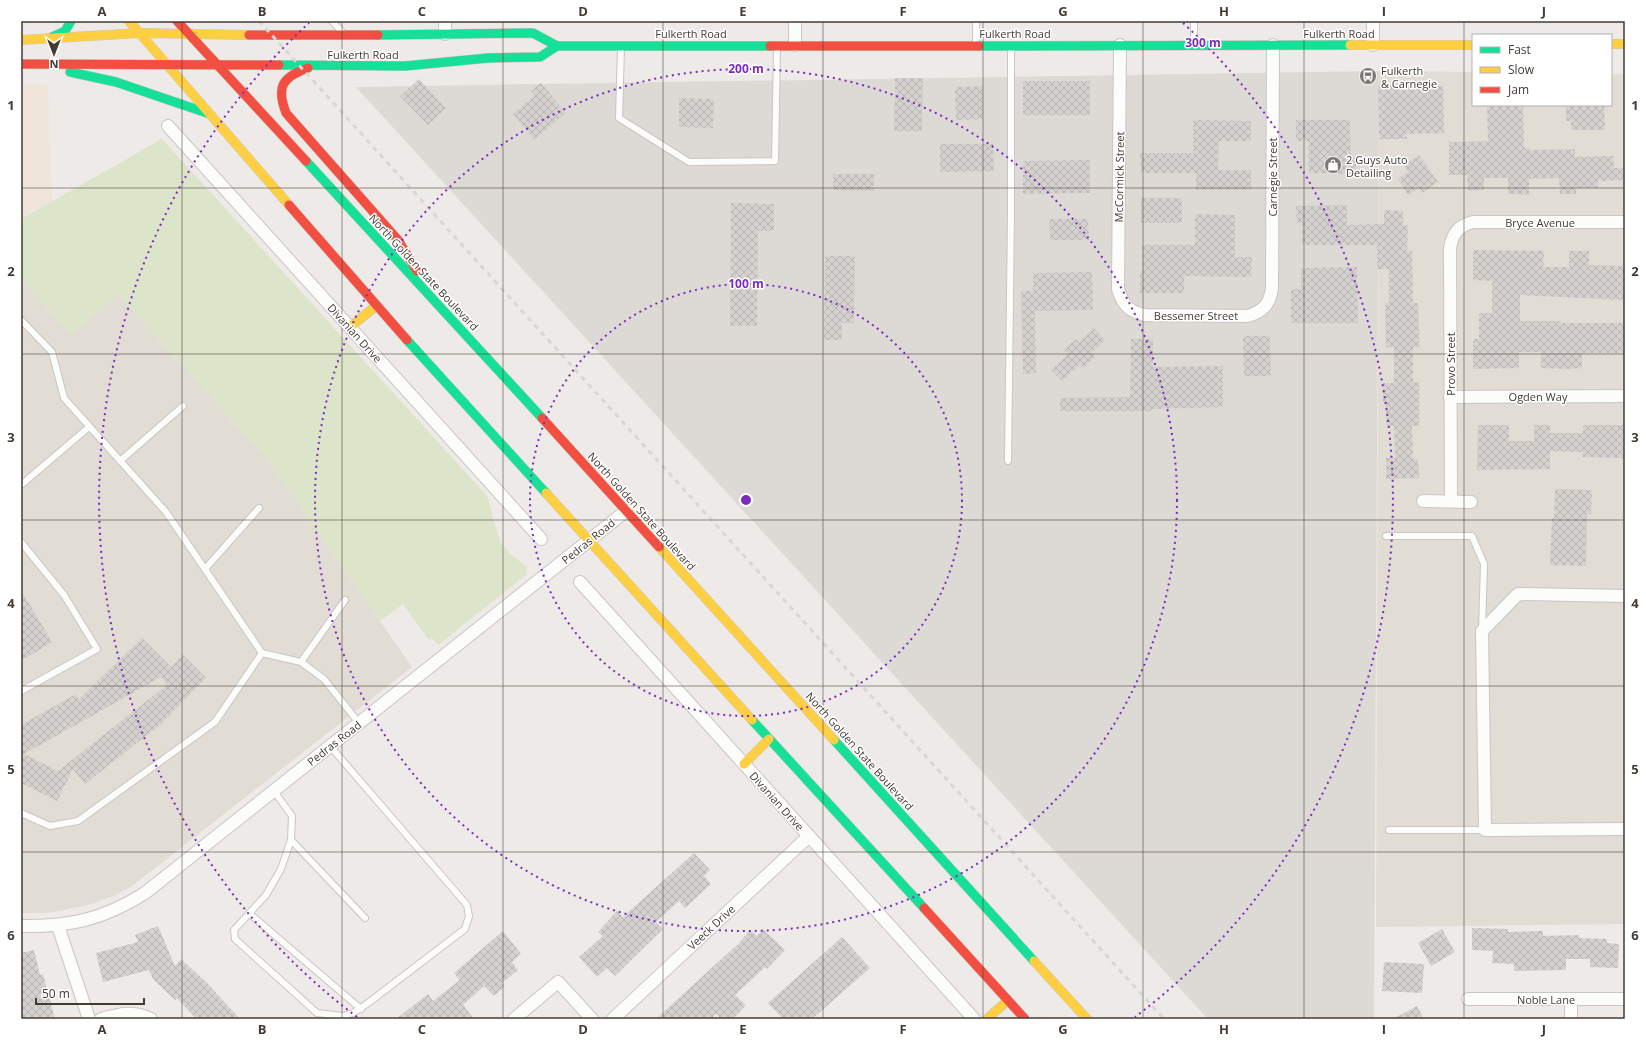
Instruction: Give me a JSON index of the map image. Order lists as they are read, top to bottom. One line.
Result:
{"streets":{"main road":["Fulkerth Road","North Golden State Boulevard"],"street":["McCormick Street","Carnegie Street","Bryce Avenue","Bessemer Street","Divanian Drive","Provo Street","Ogden Way","Pedras Road","Veeck Drive","Noble Lane"]},"crossings":[["Fulkerth Road","McCormick Street"],["Fulkerth Road","Carnegie Street"],["Fulkerth Road","North Golden State Boulevard"],["McCormick Street","Bessemer Street"],["Carnegie Street","Bessemer Street"],["Bryce Avenue","Provo Street"],["North Golden State Boulevard","Pedras Road"],["Divanian Drive","Veeck Drive"],["Provo Street","Ogden Way"]],"places":{"bus stop":["Fulkerth & Carnegie"],"shop":["2 Guys Auto Detailing"]},"legend":["Fast","Slow","Jam"],"scale_bar":"50 m","north":"bottom","grid":{"columns":["A","B","C","D","E","F","G","H","I","J"],"rows":["1","2","3","4","5","6"]},"rings":["300 m","200 m","100 m"]}
